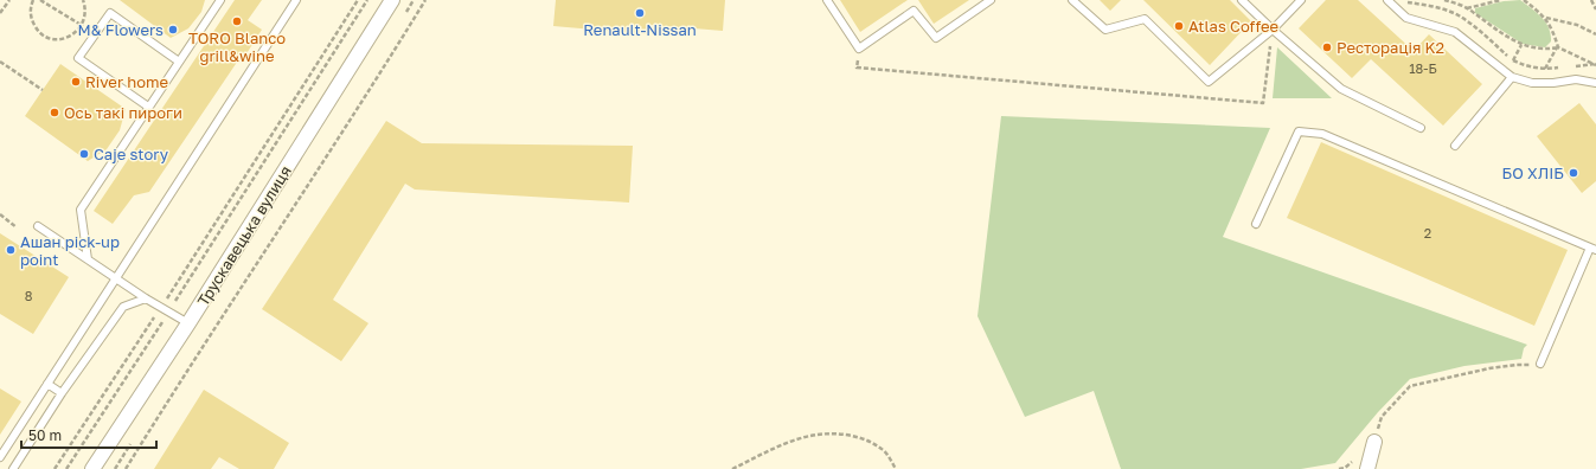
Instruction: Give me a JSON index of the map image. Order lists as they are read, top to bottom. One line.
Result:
{"streets":{"street":["Трускавецька вулиця"]},"places":["Renault-Nissan","TORO Blanco grill&wine","Atlas Coffee","M& Flowers","Ресторація K2","River home","Ось такі пироги","Caje story","БО ХЛIБ","Ашан pick-up point"],"house_numbers":["18-Б","2","8"],"scale_bar":"50 m"}
